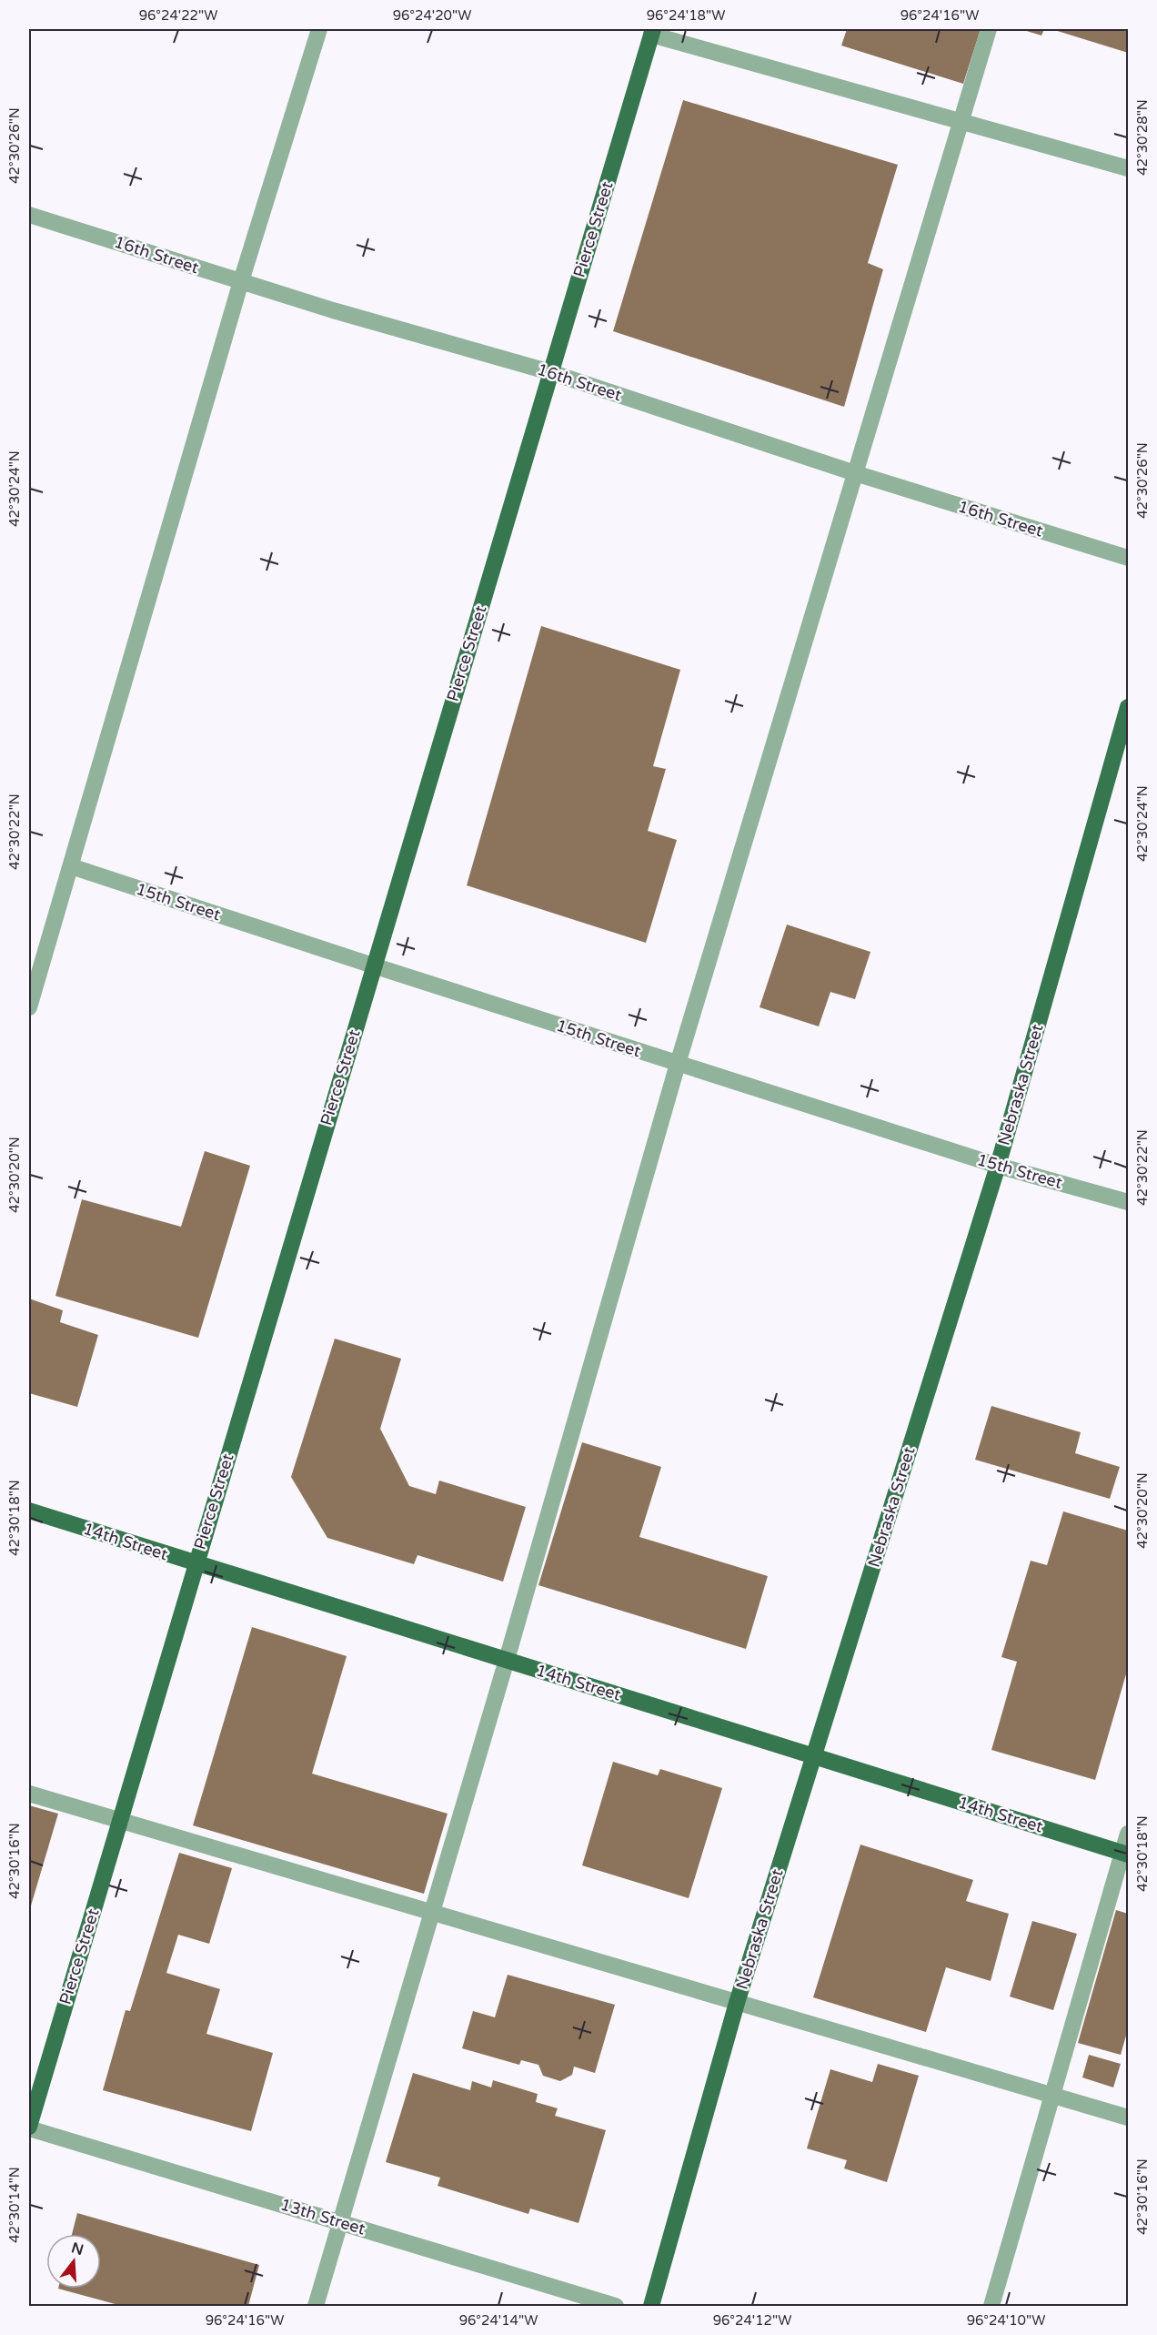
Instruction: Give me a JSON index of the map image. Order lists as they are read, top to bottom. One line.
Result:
{"streets":{"main road":["Pierce Street","Nebraska Street","14th Street"],"street":["16th Street","15th Street","13th Street"]},"crossings":[["Pierce Street","16th Street"],["Pierce Street","15th Street"],["Pierce Street","14th Street"],["Pierce Street","13th Street"],["15th Street","Nebraska Street"],["Nebraska Street","14th Street"]],"north":"top","coordinates":["96°24'22\"W","96°24'20\"W","96°24'18\"W","96°24'16\"W","42°30'28\"N","42°30'26\"N","42°30'24\"N","42°30'22\"N","42°30'20\"N","42°30'18\"N","42°30'16\"N","42°30'14\"N","96°24'14\"W","96°24'12\"W","96°24'10\"W"]}
